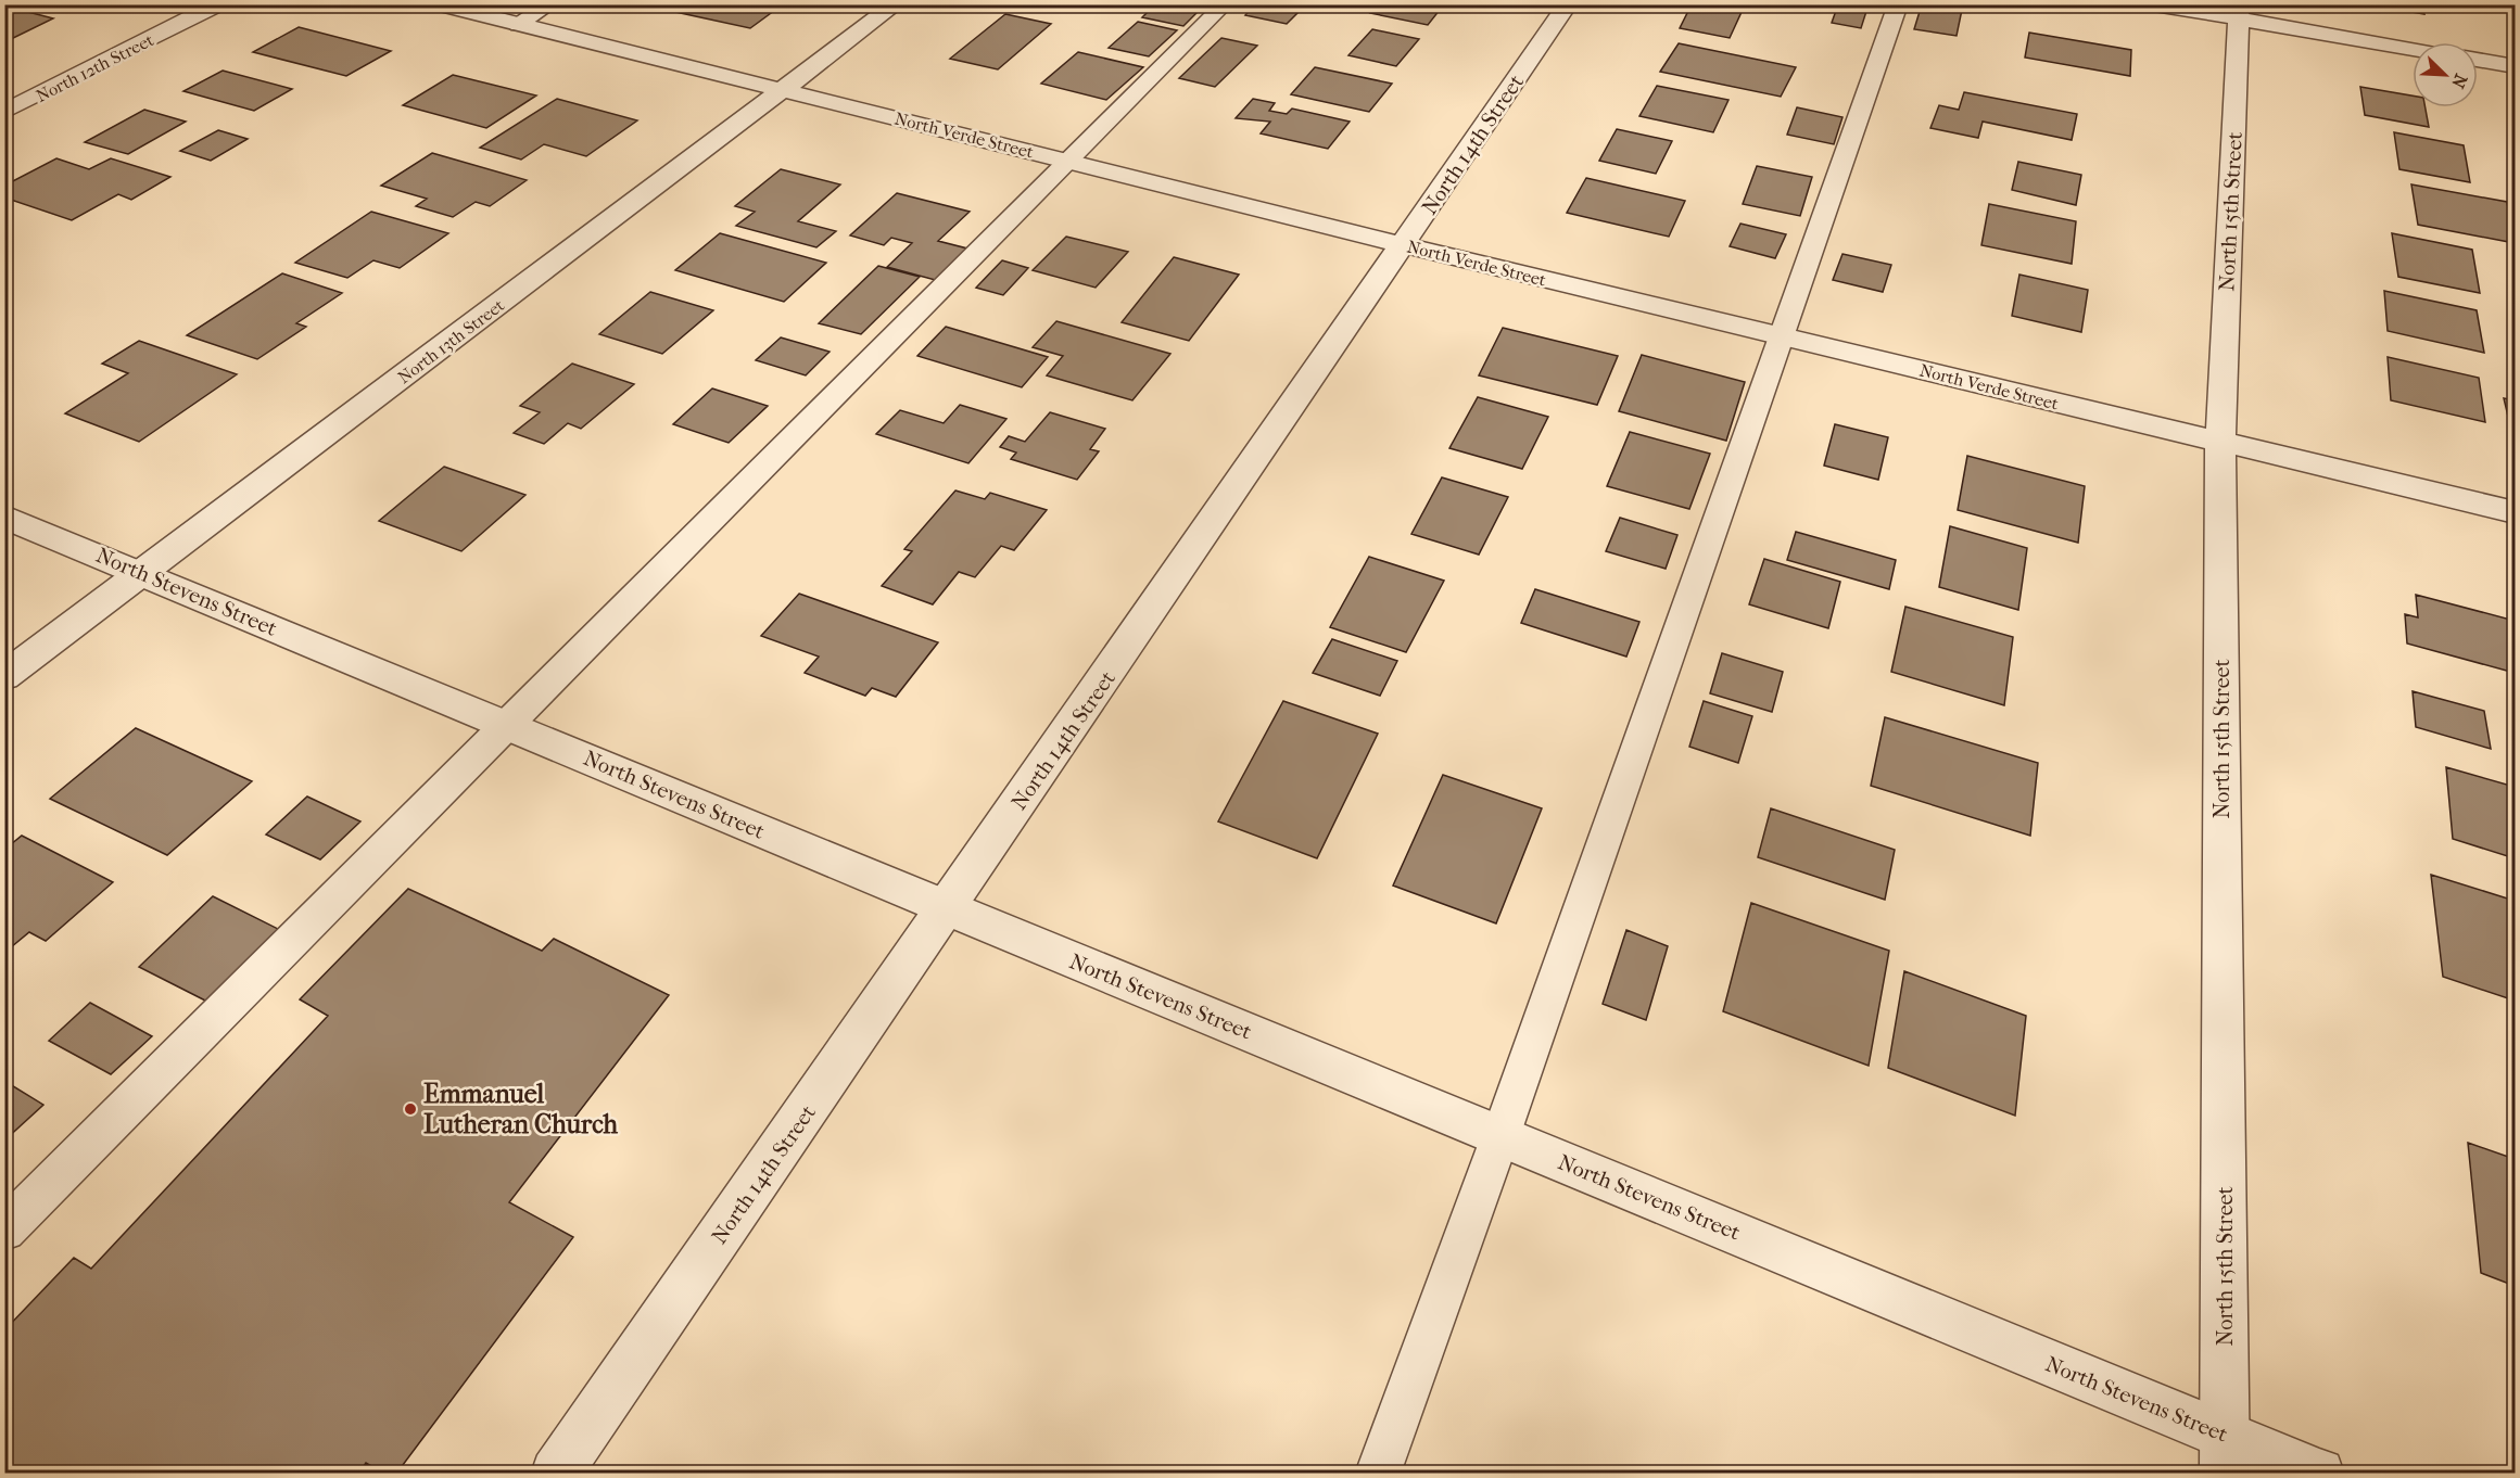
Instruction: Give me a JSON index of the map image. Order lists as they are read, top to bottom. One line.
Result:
{"streets":{"street":["North 12th Street","North Verde Street","North 14th Street","North 15th Street","North 13th Street","North Stevens Street"]},"crossings":[["North Verde Street","North 14th Street"],["North Verde Street","North 15th Street"],["North Verde Street","North 13th Street"],["North 14th Street","North Stevens Street"],["North 15th Street","North Stevens Street"],["North 13th Street","North Stevens Street"]],"places":["Emmanuel Lutheran Church"],"north":"bottom right"}
